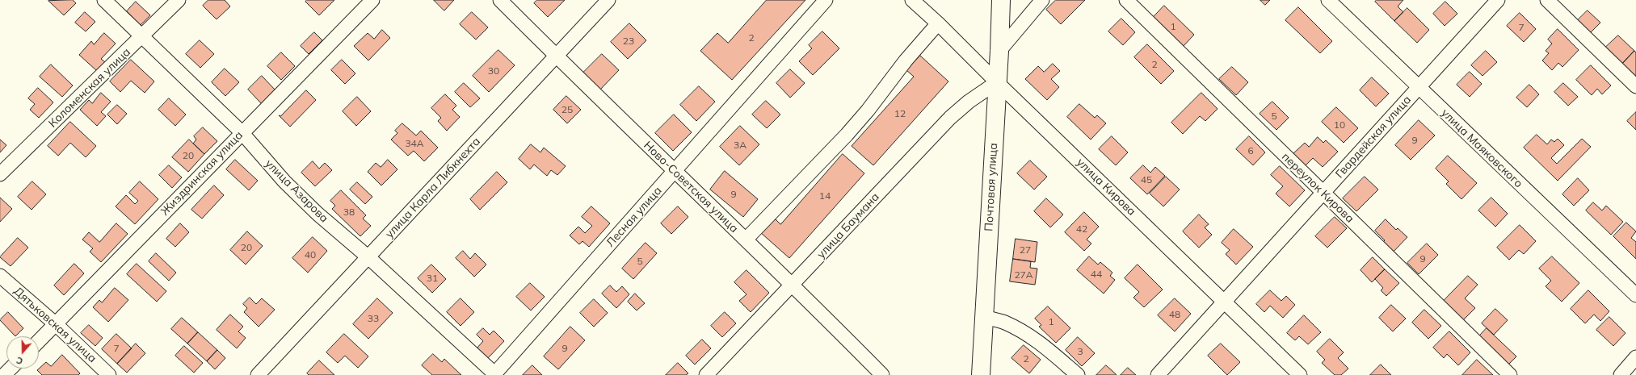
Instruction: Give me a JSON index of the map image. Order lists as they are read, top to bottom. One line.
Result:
{"streets":{"main road":["Почтовая улица"],"street":["Коломенская улица","Гвардейская улица","улица Маяковского","Жиздринская улица","Ново-Советская улица","улица Кирова","улица Карла Либкнехта","переулок Кирова","улица Азарова","Лесная улица","улица Баумана","Дятьковская улица"]},"crossings":[["Коломенская улица","улица Азарова"],["Гвардейская улица","улица Маяковского"],["Гвардейская улица","улица Кирова"],["Гвардейская улица","переулок Кирова"],["Жиздринская улица","улица Азарова"],["Жиздринская улица","Дятьковская улица"],["Ново-Советская улица","улица Карла Либкнехта"],["Ново-Советская улица","Лесная улица"],["Ново-Советская улица","улица Баумана"],["Почтовая улица","улица Кирова"],["Почтовая улица","улица Баумана"],["улица Кирова","улица Баумана"],["улица Карла Либкнехта","улица Азарова"],["улица Азарова","Лесная улица"]],"house_numbers":["1","7","2","23","2","30","25","12","5","10","9","34А","3А","6","20","45","9","14","38","42","20","27","40","9","5","44","27А","31","48","33","1","7","9","3","2"],"north":"bottom"}
